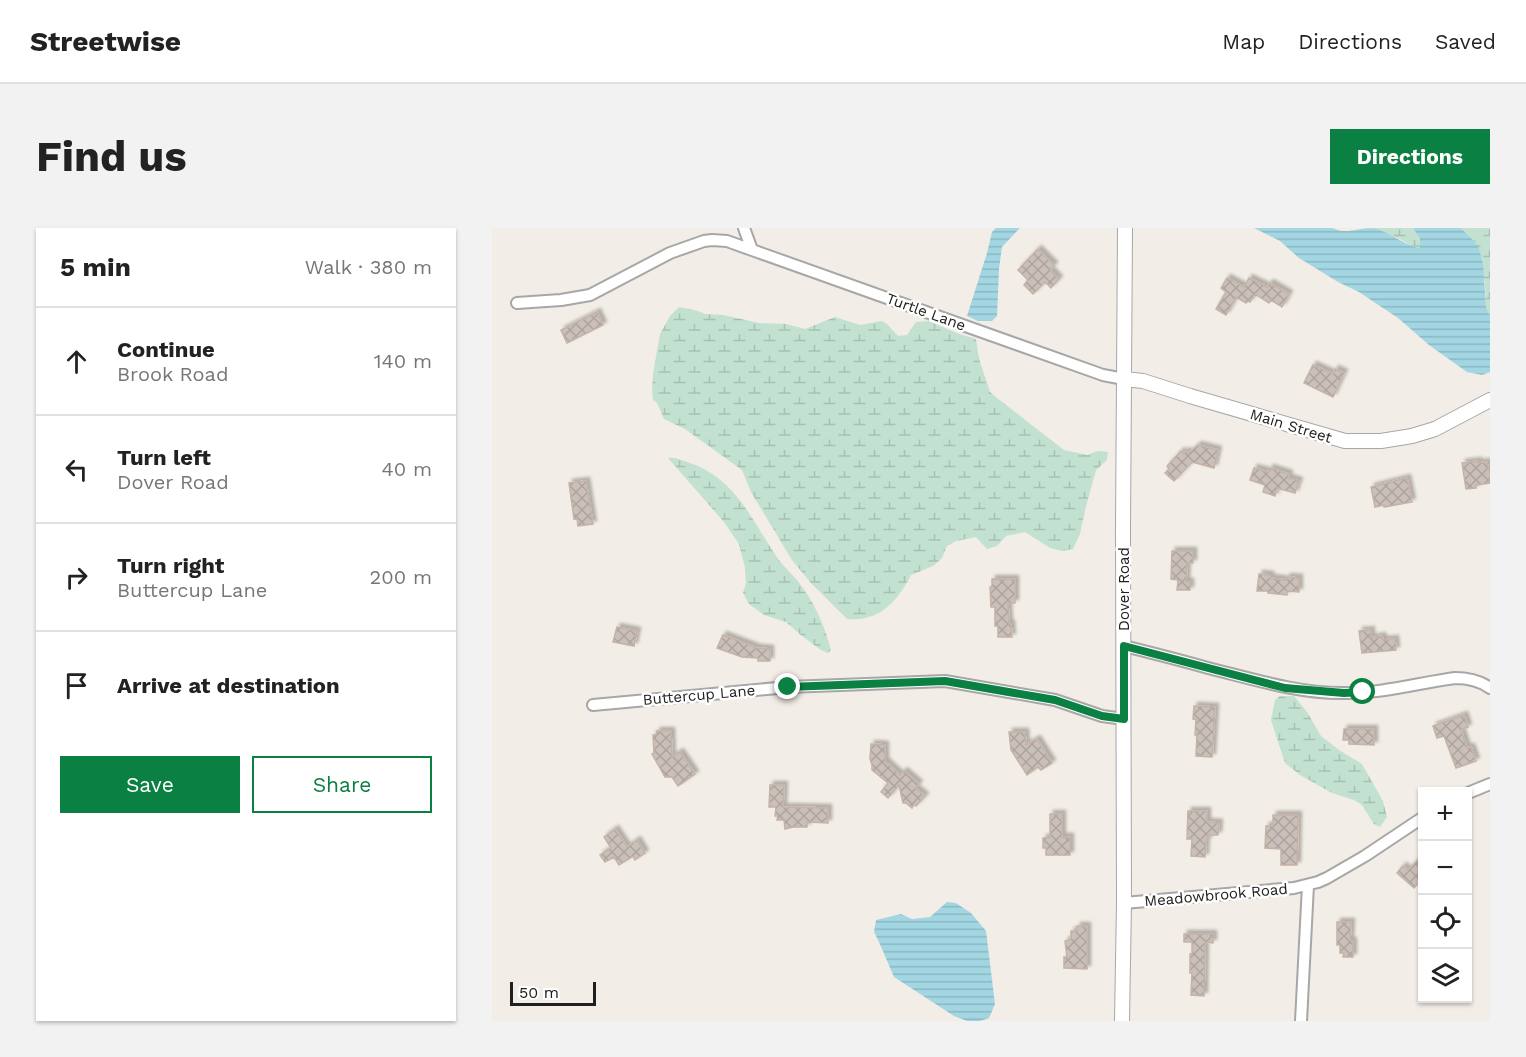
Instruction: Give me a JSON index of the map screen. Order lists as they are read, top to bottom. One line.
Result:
{"streets":{"street":["Turtle Lane","Main Street","Dover Road","Buttercup Lane","Meadowbrook Road"]},"crossings":[["Turtle Lane","Main Street"],["Turtle Lane","Dover Road"],["Main Street","Dover Road"],["Dover Road","Buttercup Lane"],["Dover Road","Meadowbrook Road"]],"scale_bar":"50 m","page":{"header":"Streetwise","nav":["Map","Directions","Saved"],"buttons":["Directions",["Save","Share"]],"title":"Find us","heading":["5 min","Walk · 380 m"],"list":[["Continue","Brook Road","140 m"],["Turn left","Dover Road","40 m"],["Turn right","Buttercup Lane","200 m"],"Arrive at destination"],"map_buttons":["+","−"],"scale":"50 m"}}
